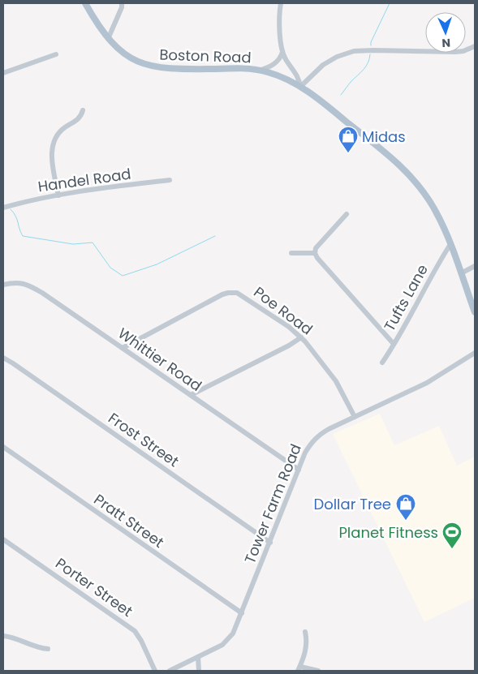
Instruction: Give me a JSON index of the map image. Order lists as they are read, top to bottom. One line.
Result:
{"streets":{"main road":["Boston Road"],"street":["Handel Road","Tufts Lane","Poe Road","Whittier Road","Frost Street","Tower Farm Road","Pratt Street","Porter Street"]},"crossings":[["Boston Road","Tufts Lane"],["Poe Road","Whittier Road"],["Poe Road","Tower Farm Road"],["Whittier Road","Tower Farm Road"],["Frost Street","Tower Farm Road"],["Tower Farm Road","Pratt Street"]],"places":{"shop":["Midas","Dollar Tree"],"sports":["Planet Fitness"]},"north":"bottom"}
